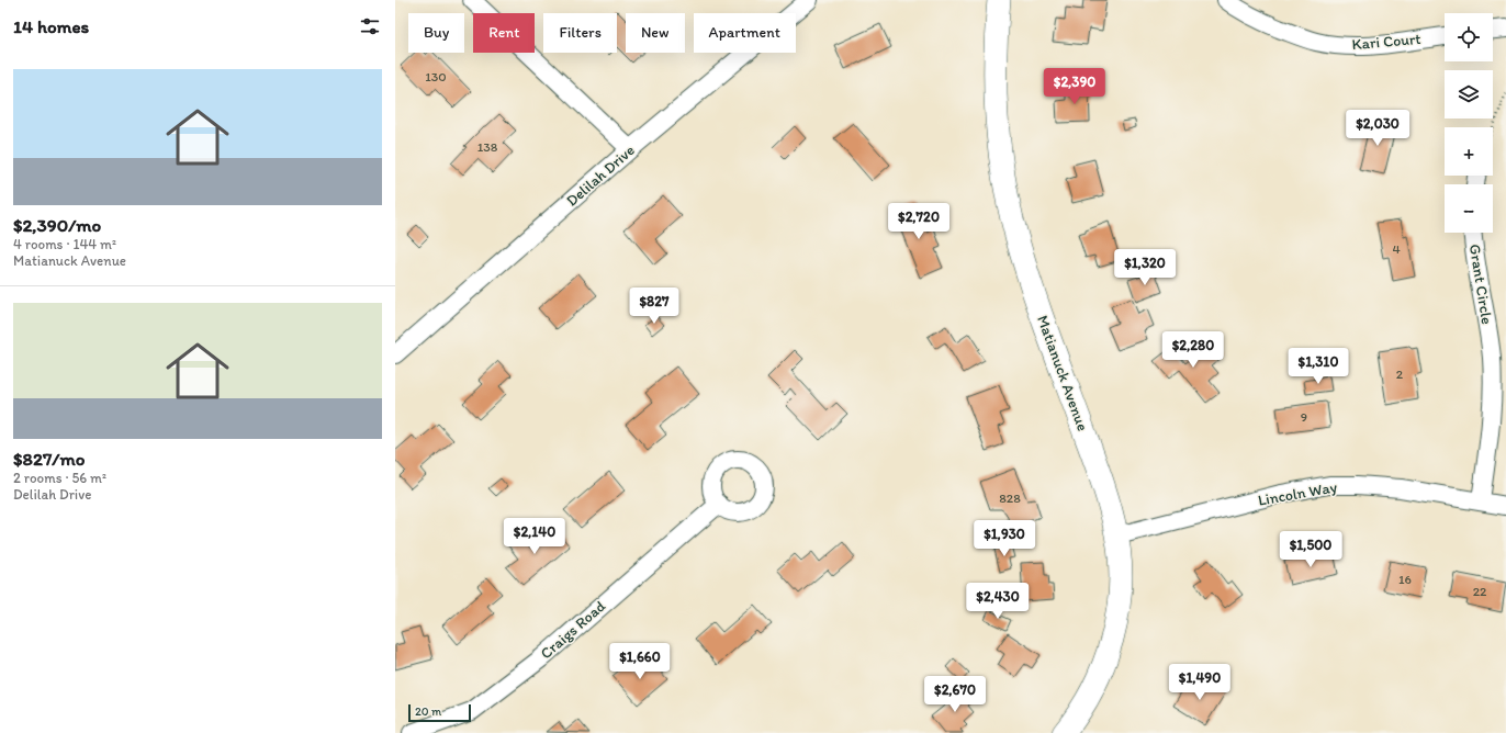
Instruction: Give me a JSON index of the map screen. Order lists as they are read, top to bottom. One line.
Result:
{"streets":{"street":["Kari Court","Delilah Drive","Grant Circle","Matianuck Avenue","Lincoln Way","Craigs Road"]},"crossings":[["Grant Circle","Lincoln Way"],["Matianuck Avenue","Lincoln Way"]],"house_numbers":["130","138","4","2","9","828","16","22"],"scale_bar":"20 m","page":{"heading":"14 homes","map_buttons":["+","−"],"chip":["Buy","Rent","Filters","New","Apartment"],"list":[{"name":"$2,390/mo","note":"4 rooms · 144 m² · Matianuck Avenue"},{"name":"$827/mo","note":"2 rooms · 56 m² · Delilah Drive"}],"price":["$2,390","$2,030","$2,720","$1,320","$827","$2,280","$1,310","$2,140","$1,930","$1,500","$2,430","$1,660","$1,490","$2,670"],"scale":"20 m"}}
